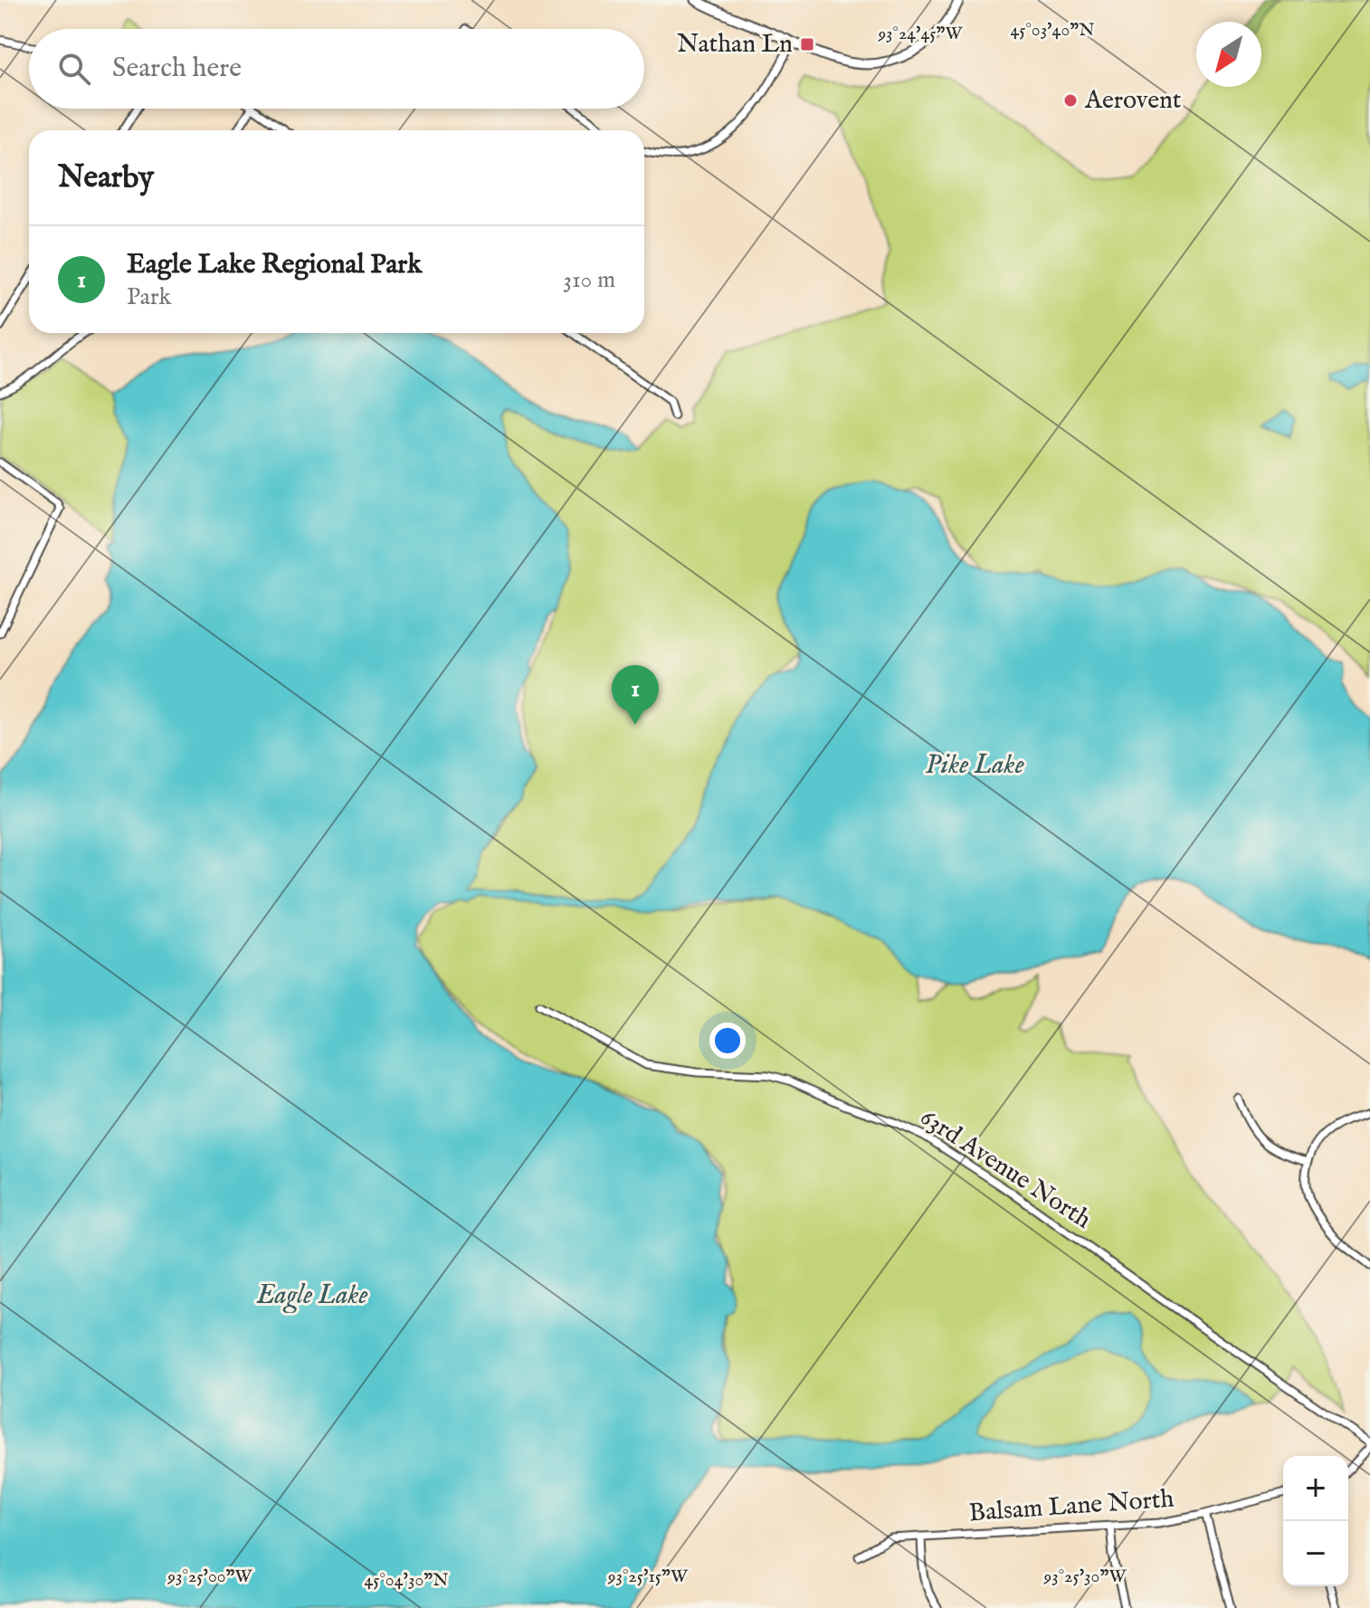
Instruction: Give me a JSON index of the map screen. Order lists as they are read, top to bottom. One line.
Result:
{"streets":{"street":["63rd Avenue North","Balsam Lane North"]},"water":["Pike Lake","Eagle Lake"],"places":{"transit":["Nathan Ln"],"other":["Aerovent"]},"north":"bottom left","page":{"search":"Search here","heading":"Nearby","list":[{"mark":"1","name":"Eagle Lake Regional Park","note":"Park","value":"310 m"}],"pins":"1","map_buttons":["+","−"]},"coordinates":["45°03'40\"N","93°24'45\"W","93°25'00\"W","93°25'15\"W","93°25'30\"W","45°04'30\"N"]}
